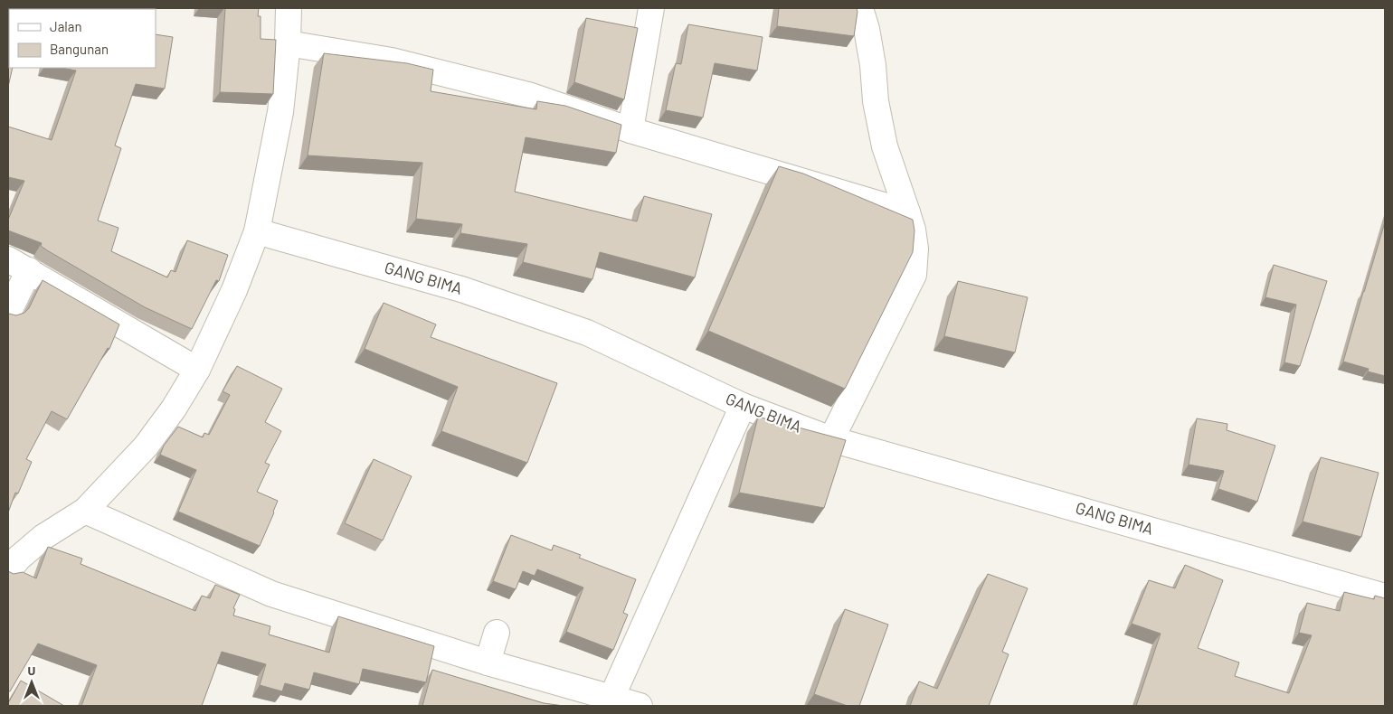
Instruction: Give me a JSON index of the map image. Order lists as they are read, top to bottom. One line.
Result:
{"streets":{"street":["GANG BIMA"]},"legend":["Jalan","Bangunan"],"north":"top"}
